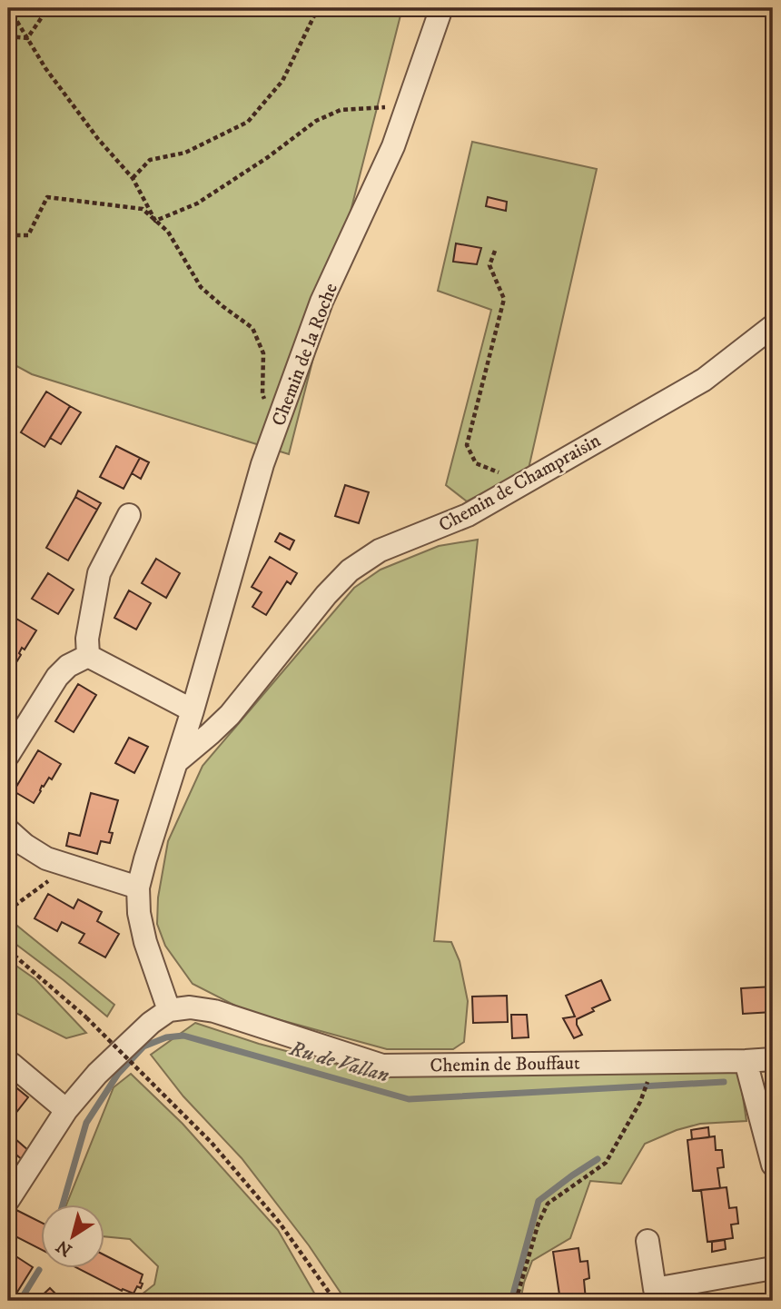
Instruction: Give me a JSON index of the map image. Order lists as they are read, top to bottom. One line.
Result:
{"streets":{"street":["Chemin de la Roche","Chemin de Champraisin","Chemin de Bouffaut"]},"crossings":[["Chemin de la Roche","Chemin de Champraisin"],["Chemin de la Roche","Chemin de Bouffaut"]],"water":["Ru de Vallan"],"north":"bottom left"}
